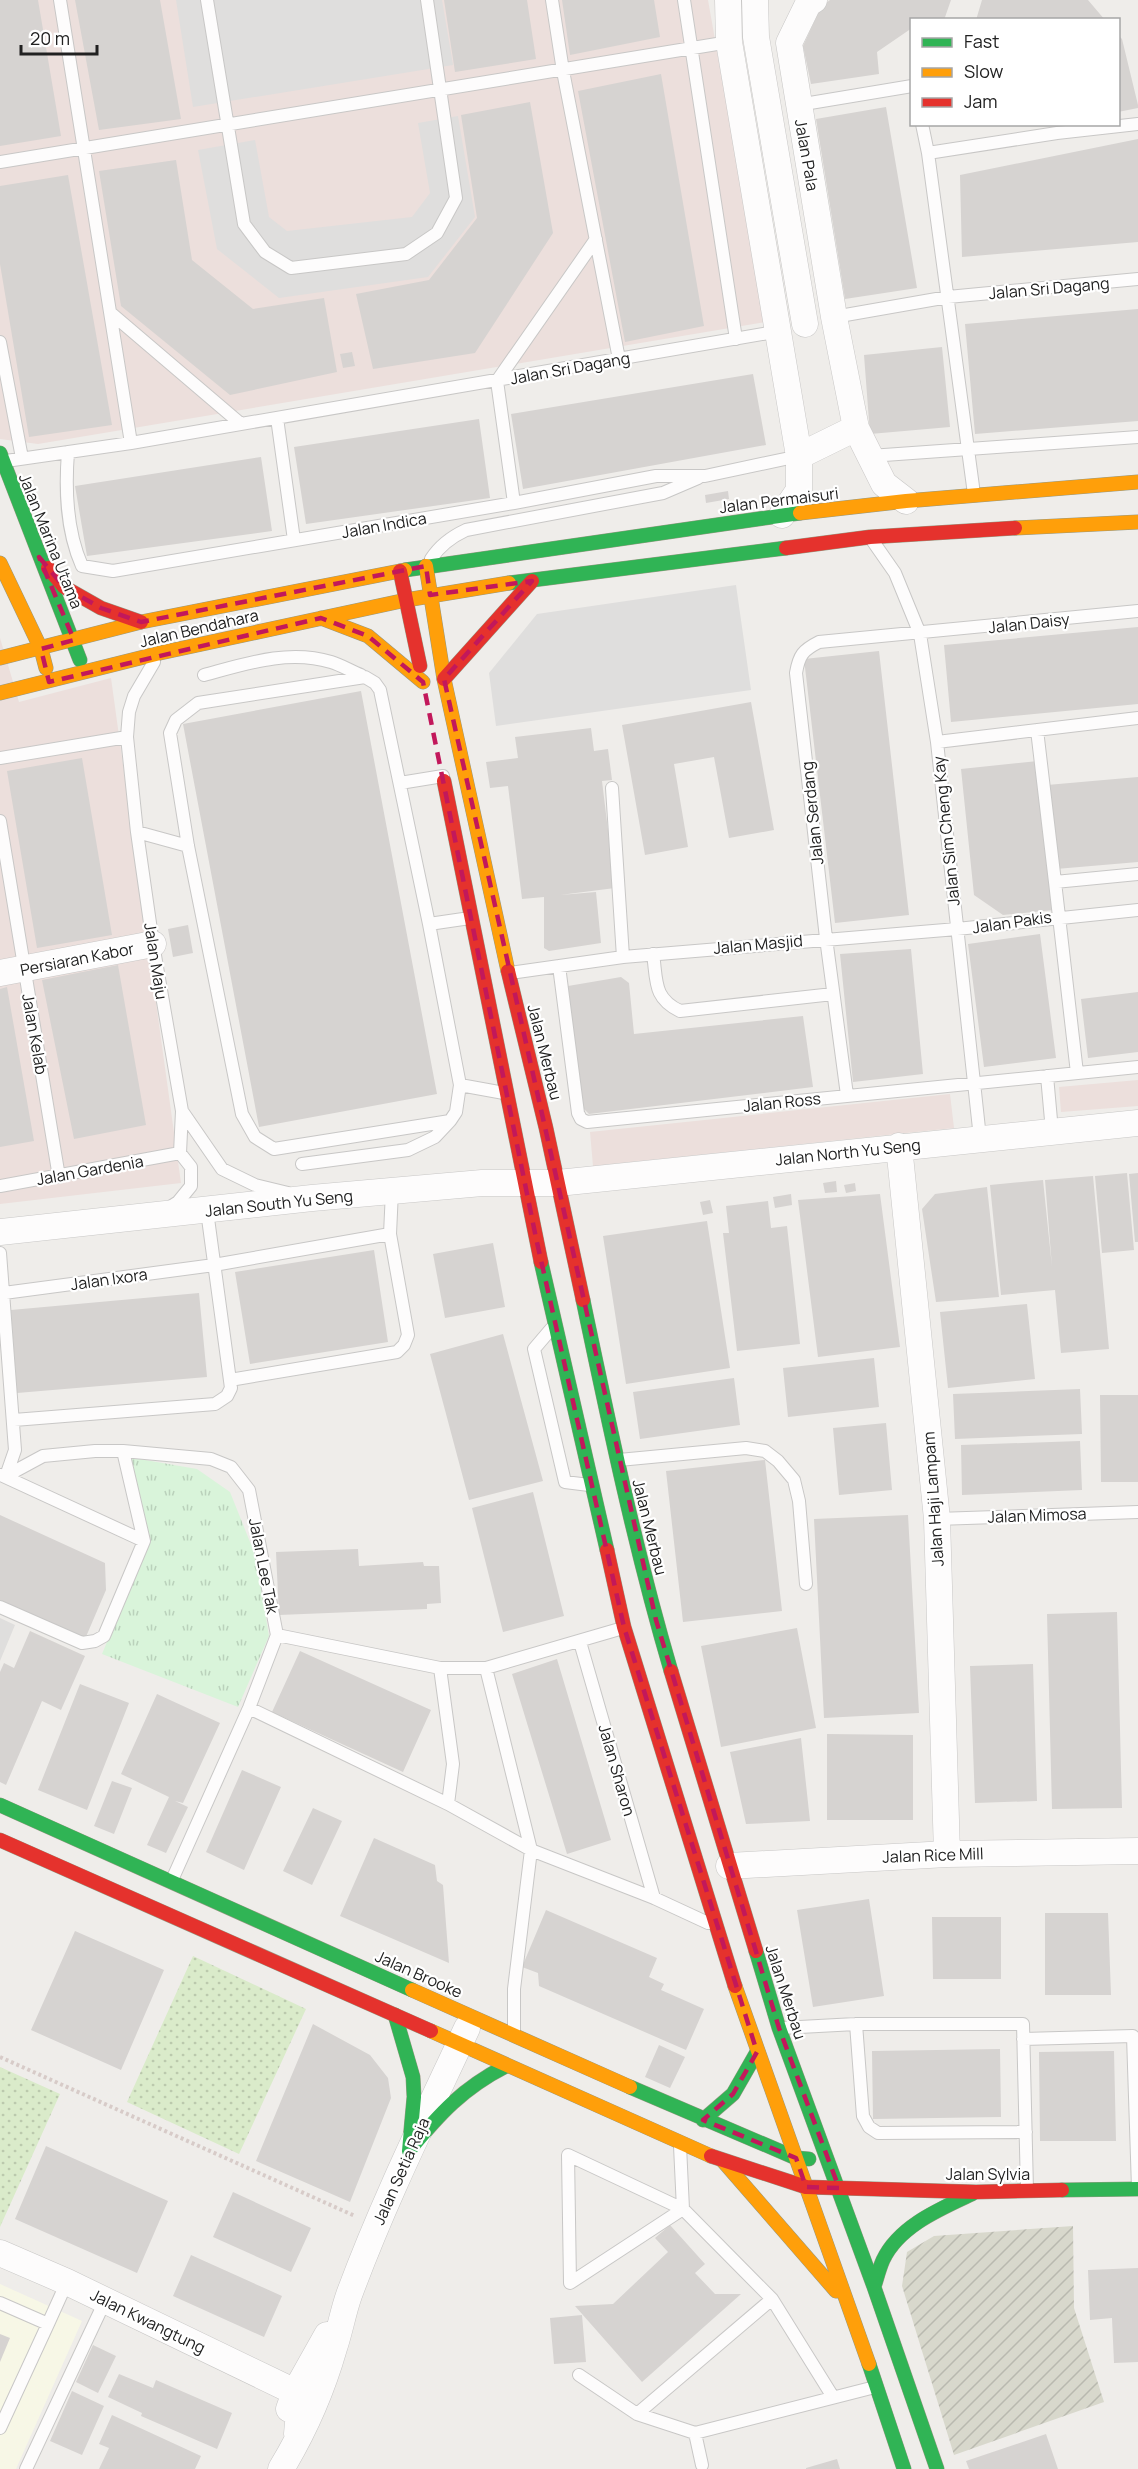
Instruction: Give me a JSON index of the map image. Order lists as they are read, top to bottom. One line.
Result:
{"streets":{"street":["Jalan Pala","Jalan Sri Dagang","Jalan Permaisuri","Jalan Marina Utama","Jalan Bendahara","Persiaran Kabor","Jalan Merbau","Jalan North Yu Seng","Jalan South Yu Seng","Jalan Haji Lampam","Jalan Rice Mill","Jalan Brooke","Jalan Setia Raja","Jalan Sylvia","Jalan Kwangtung"],"lane":["Jalan Indica","Jalan Daisy","Jalan Serdang","Jalan Sim Cheng Kay","Jalan Pakis","Jalan Masjid","Jalan Maju","Jalan Kelab","Jalan Ross","Jalan Gardenia","Jalan Ixora","Jalan Mimosa","Jalan Lee Tak","Jalan Sharon"]},"crossings":[["Jalan Pala","Jalan Sri Dagang"],["Jalan Pala","Jalan Permaisuri"],["Jalan Sri Dagang","Jalan Indica"],["Jalan Sri Dagang","Jalan Marina Utama"],["Jalan Permaisuri","Jalan Bendahara"],["Jalan Permaisuri","Jalan Merbau"],["Jalan Marina Utama","Jalan Bendahara"],["Jalan Daisy","Jalan Serdang"],["Jalan Daisy","Jalan Sim Cheng Kay"],["Jalan Bendahara","Jalan Maju"],["Jalan Bendahara","Jalan Merbau"],["Jalan Serdang","Jalan Sim Cheng Kay"],["Jalan Serdang","Jalan Masjid"],["Jalan Serdang","Jalan Ross"],["Jalan Sim Cheng Kay","Jalan Pakis"],["Jalan Sim Cheng Kay","Jalan Masjid"],["Jalan Sim Cheng Kay","Jalan Ross"],["Jalan Sim Cheng Kay","Jalan North Yu Seng"],["Jalan Pakis","Jalan Masjid"],["Jalan Masjid","Jalan Merbau"],["Jalan Masjid","Jalan Ross"],["Persiaran Kabor","Jalan Maju"],["Persiaran Kabor","Jalan Kelab"],["Jalan Maju","Jalan South Yu Seng"],["Jalan Kelab","Jalan Gardenia"],["Jalan Merbau","Jalan North Yu Seng"],["Jalan Merbau","Jalan South Yu Seng"],["Jalan Merbau","Jalan Rice Mill"],["Jalan Merbau","Jalan Brooke"],["Jalan Merbau","Jalan Sylvia"],["Jalan North Yu Seng","Jalan South Yu Seng"],["Jalan North Yu Seng","Jalan Haji Lampam"],["Jalan Haji Lampam","Jalan Mimosa"],["Jalan Haji Lampam","Jalan Rice Mill"],["Jalan Lee Tak","Jalan Brooke"],["Jalan Brooke","Jalan Setia Raja"],["Jalan Setia Raja","Jalan Kwangtung"]],"legend":["Fast","Slow","Jam"],"scale_bar":"20 m"}
